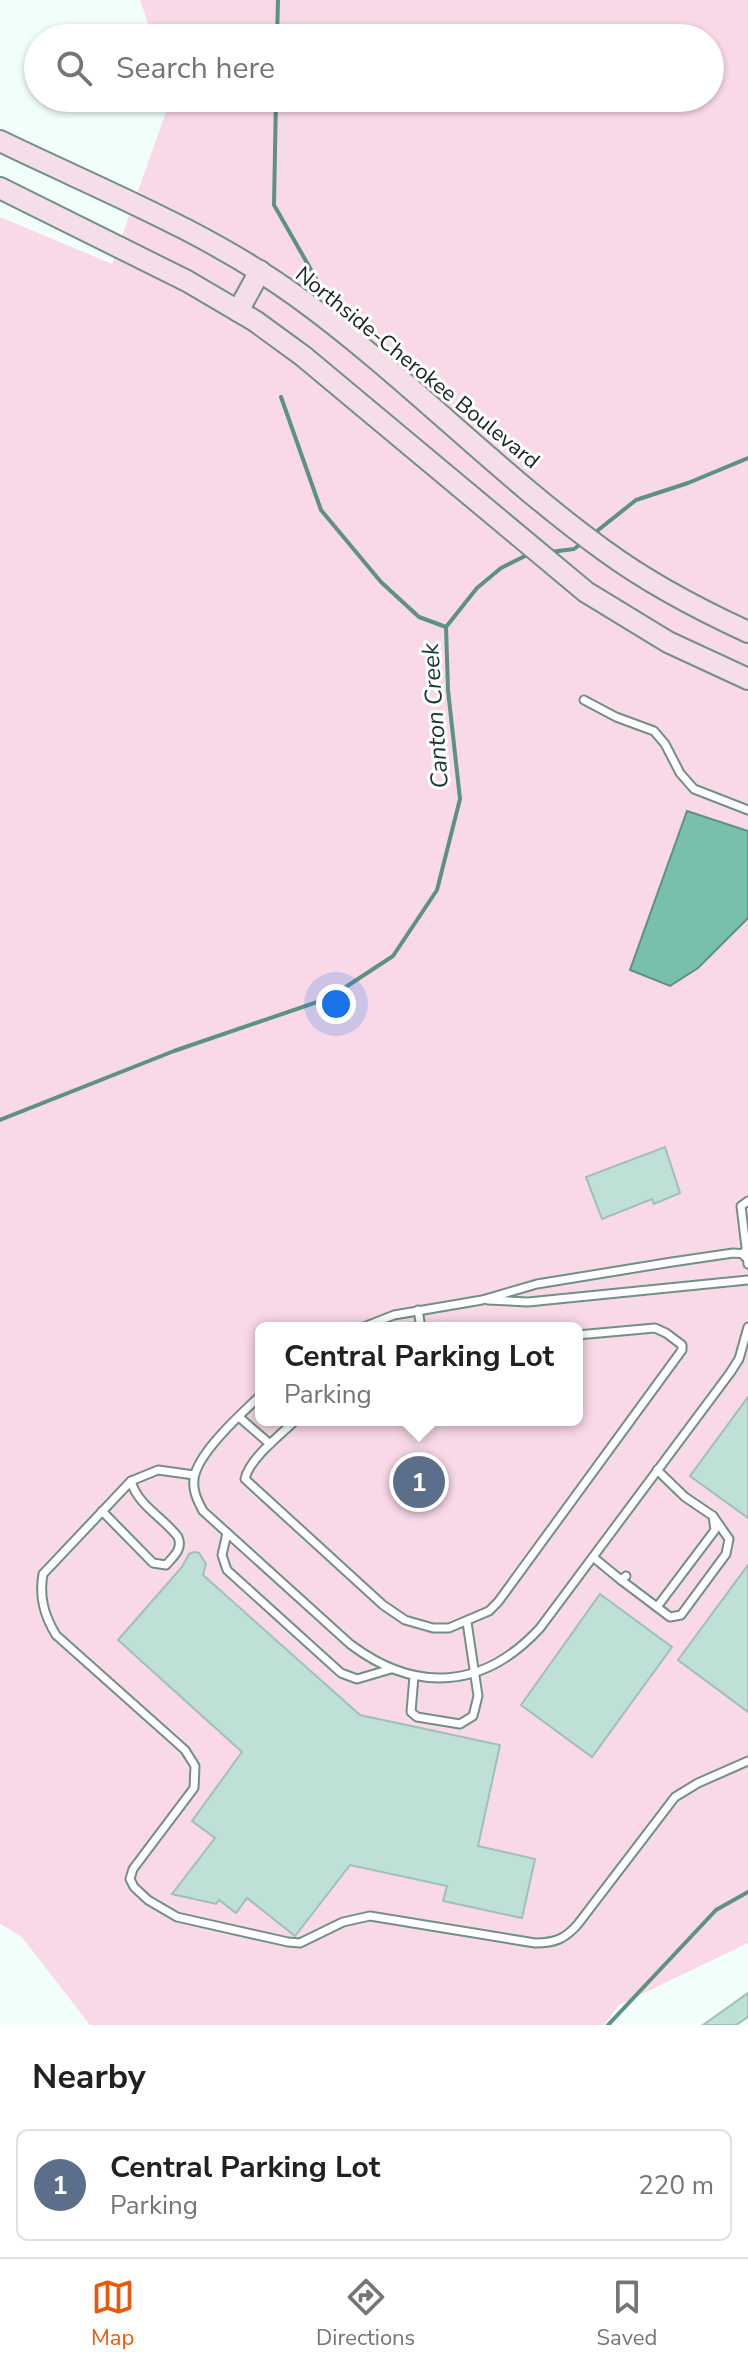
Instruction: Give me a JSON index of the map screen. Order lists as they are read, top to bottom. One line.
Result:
{"streets":{"street":["Northside-Cherokee Boulevard"]},"water":["Canton Creek"],"page":{"search":"Search here","popup":["Central Parking Lot","Parking"],"pins":"1","heading":"Nearby","list":[{"mark":"1","name":"Central Parking Lot","note":"Parking","value":"220 m"}],"nav":["Map","Directions","Saved"]}}
